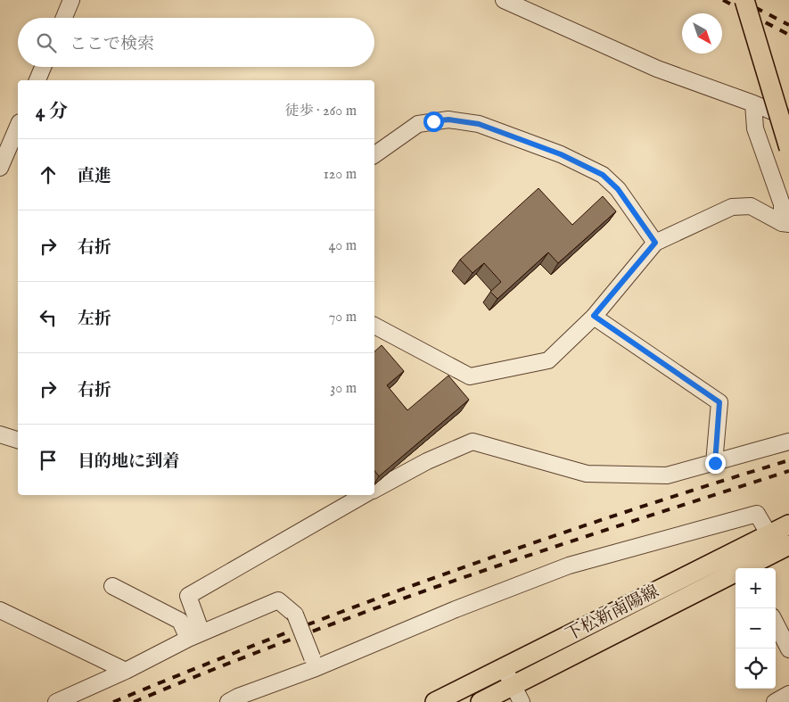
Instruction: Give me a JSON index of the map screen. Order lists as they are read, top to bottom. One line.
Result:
{"streets":{"main road":["下松新南陽線"]},"north":"bottom right","page":{"search":"ここで検索","heading":["4 分","徒歩 · 260 m"],"list":[["直進","120 m"],["右折","40 m"],["左折","70 m"],["右折","30 m"],"目的地に到着"],"map_buttons":["+","−"]}}
